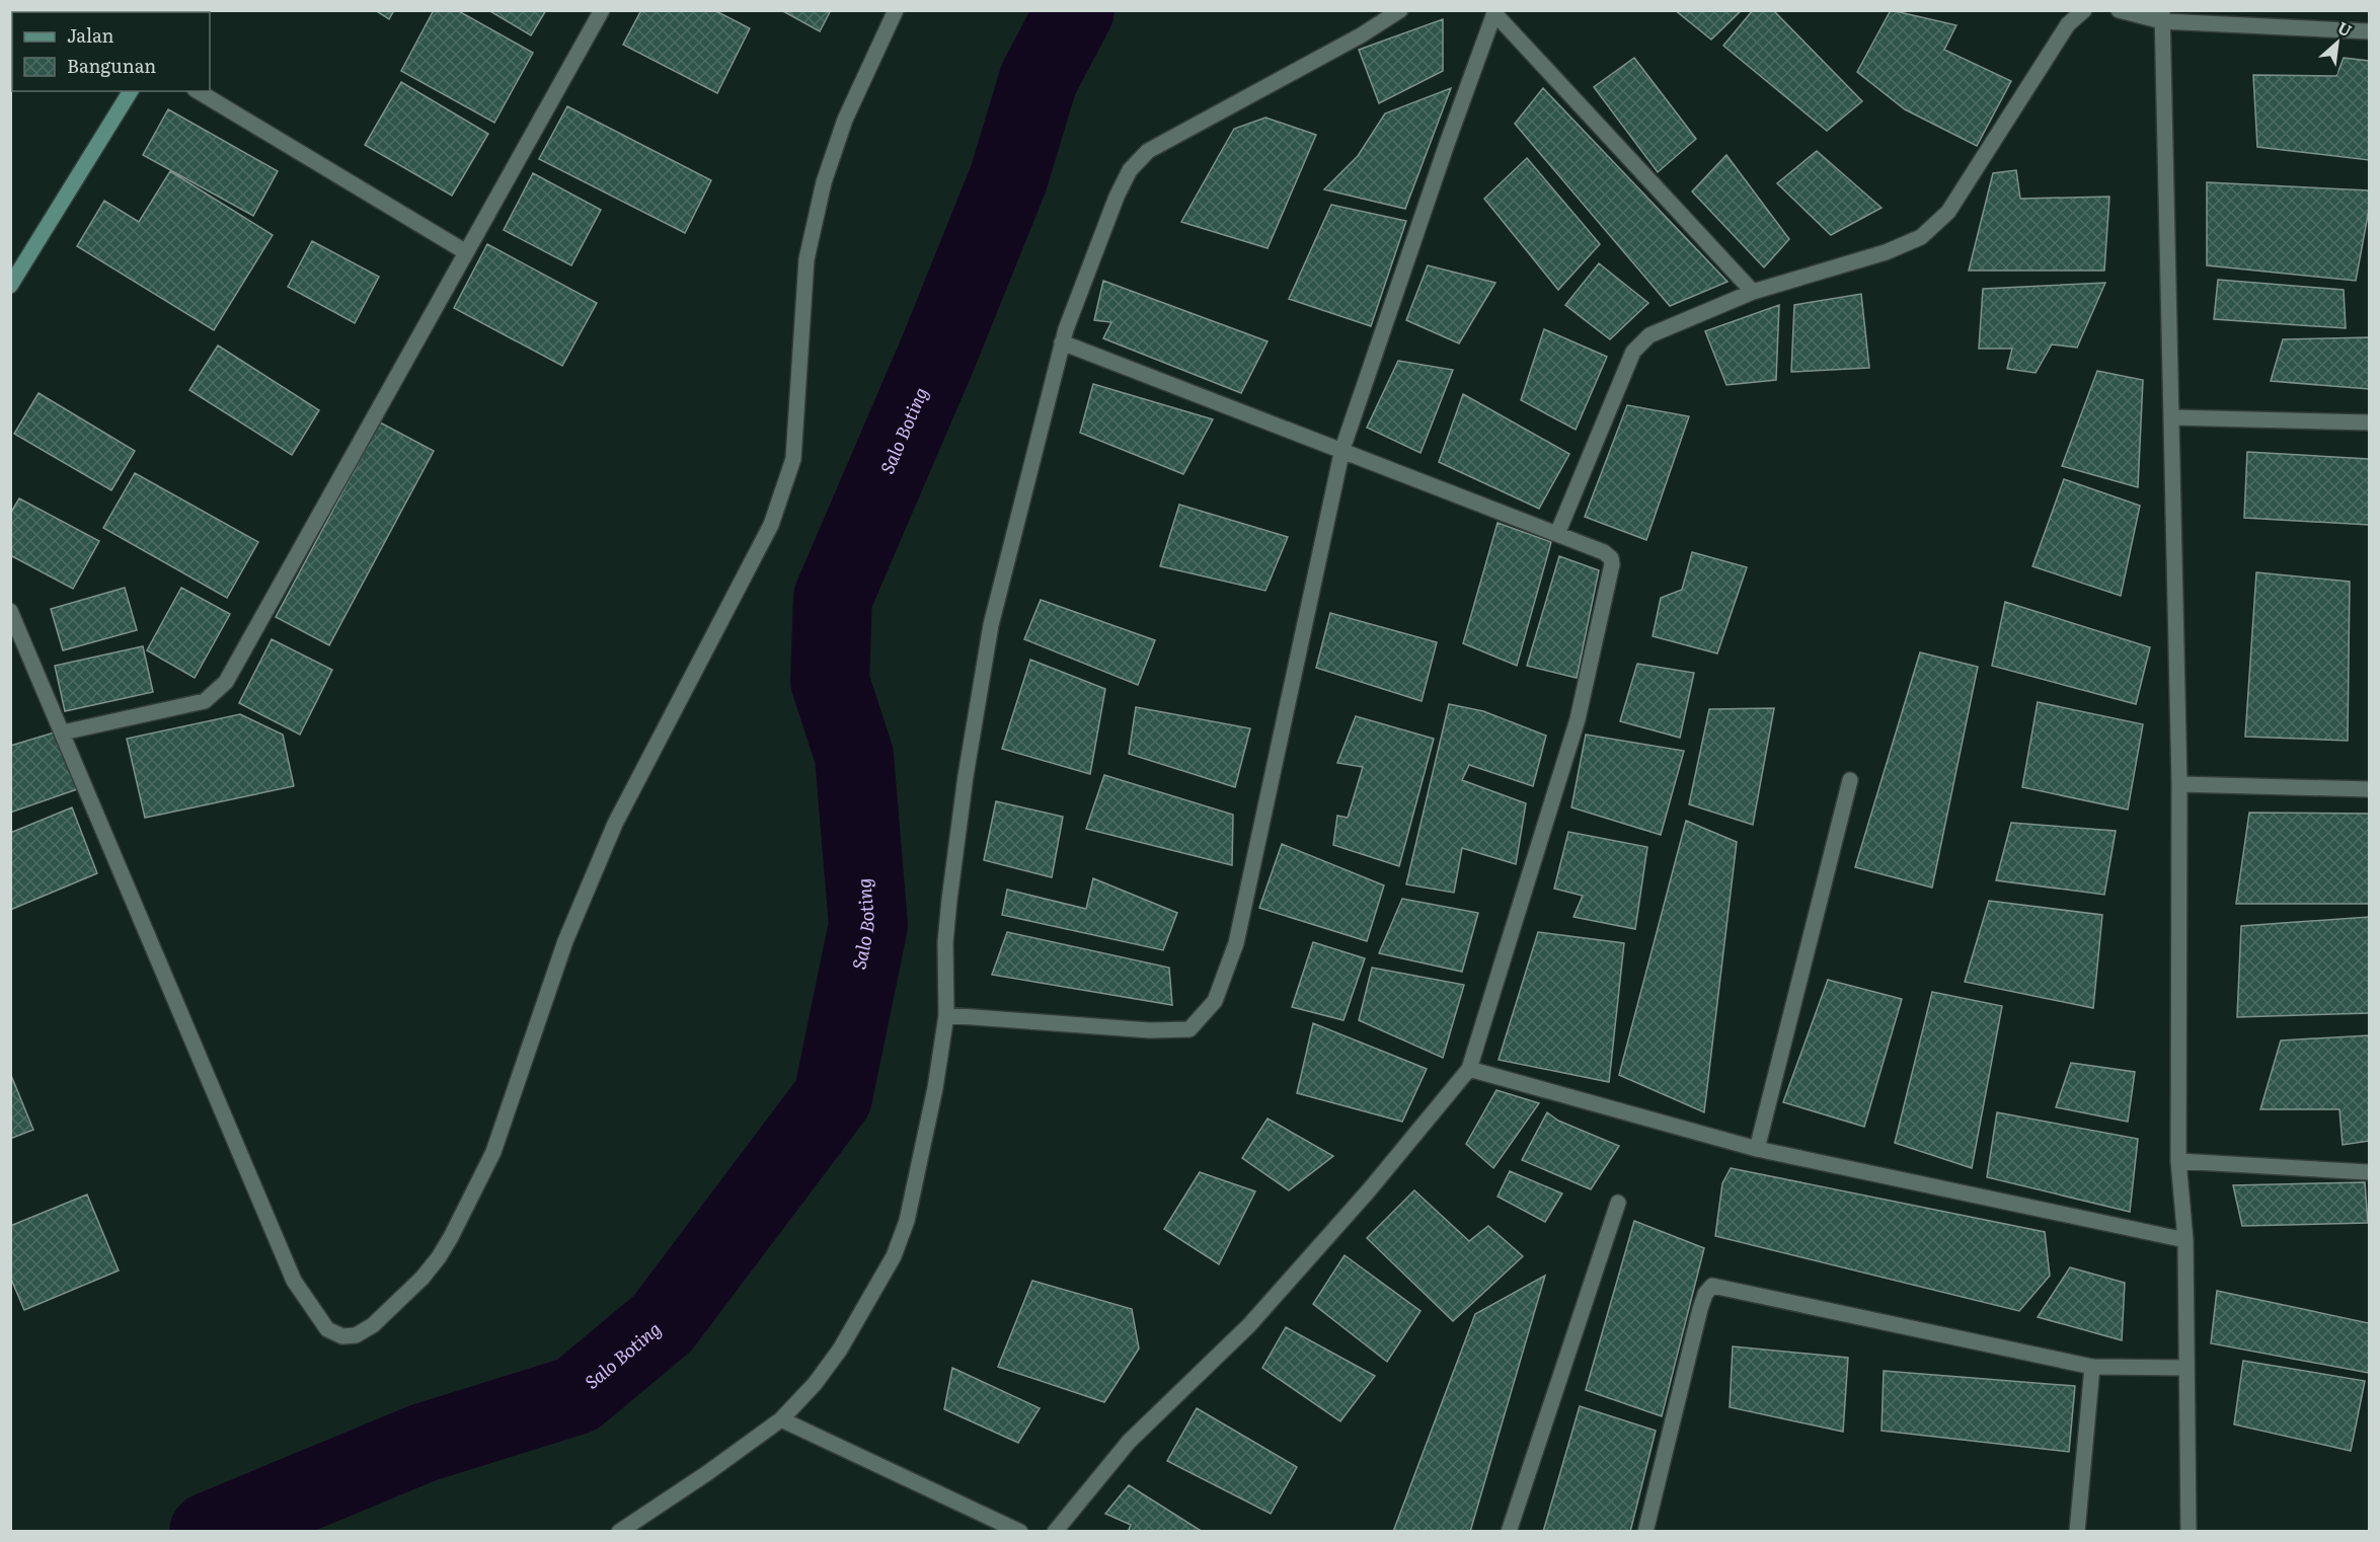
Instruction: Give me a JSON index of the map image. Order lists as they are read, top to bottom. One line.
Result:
{"water":["Salo Boting"],"legend":["Jalan","Bangunan"],"north":"top right"}
